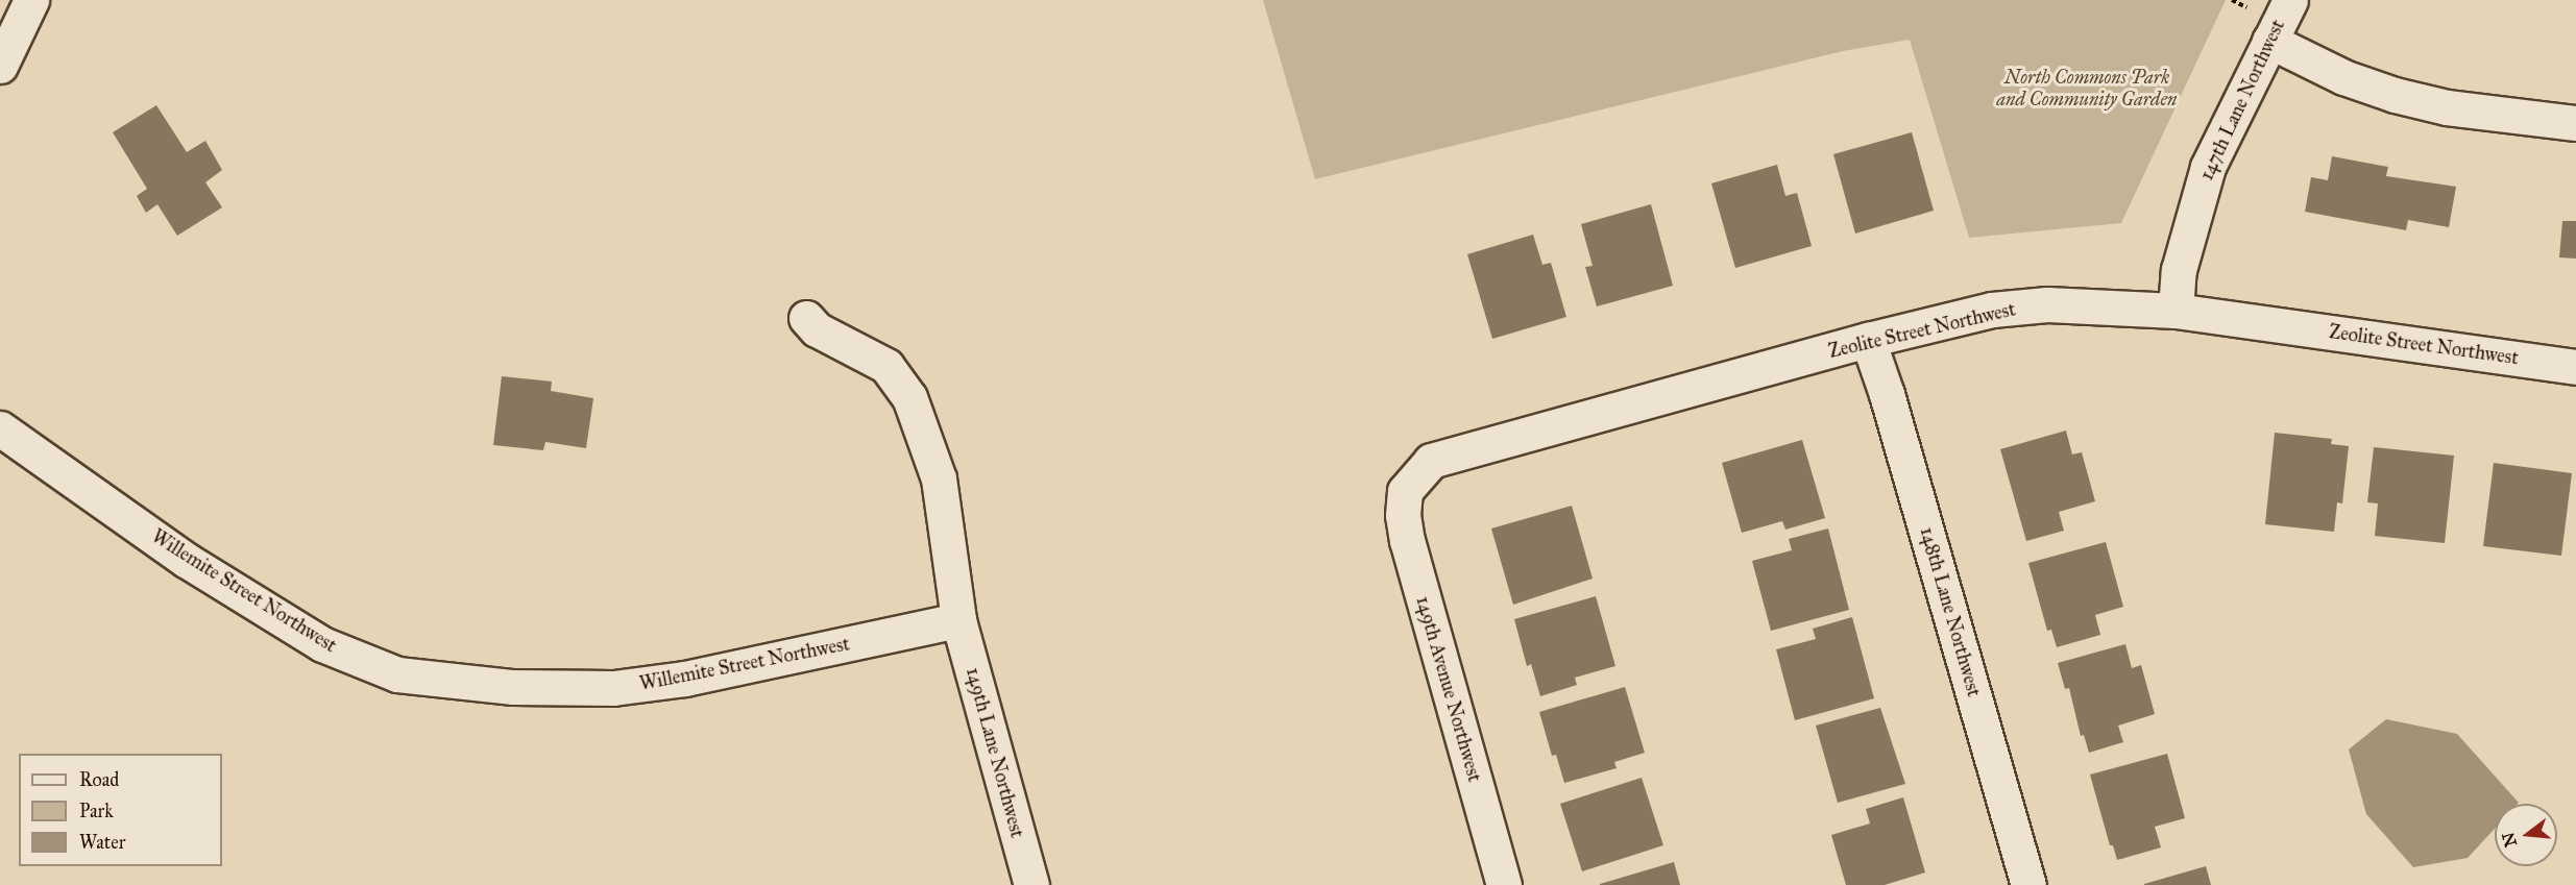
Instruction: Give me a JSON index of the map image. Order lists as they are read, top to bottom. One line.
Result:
{"streets":{"street":["147th Lane Northwest","Zeolite Street Northwest","Willemite Street Northwest","148th Lane Northwest","149th Avenue Northwest","149th Lane Northwest"]},"crossings":[["147th Lane Northwest","Zeolite Street Northwest"],["Zeolite Street Northwest","148th Lane Northwest"],["Zeolite Street Northwest","149th Avenue Northwest"],["Willemite Street Northwest","149th Lane Northwest"]],"parks":["North Commons Park and Community Garden"],"legend":["Road","Park","Water"],"north":"left"}
